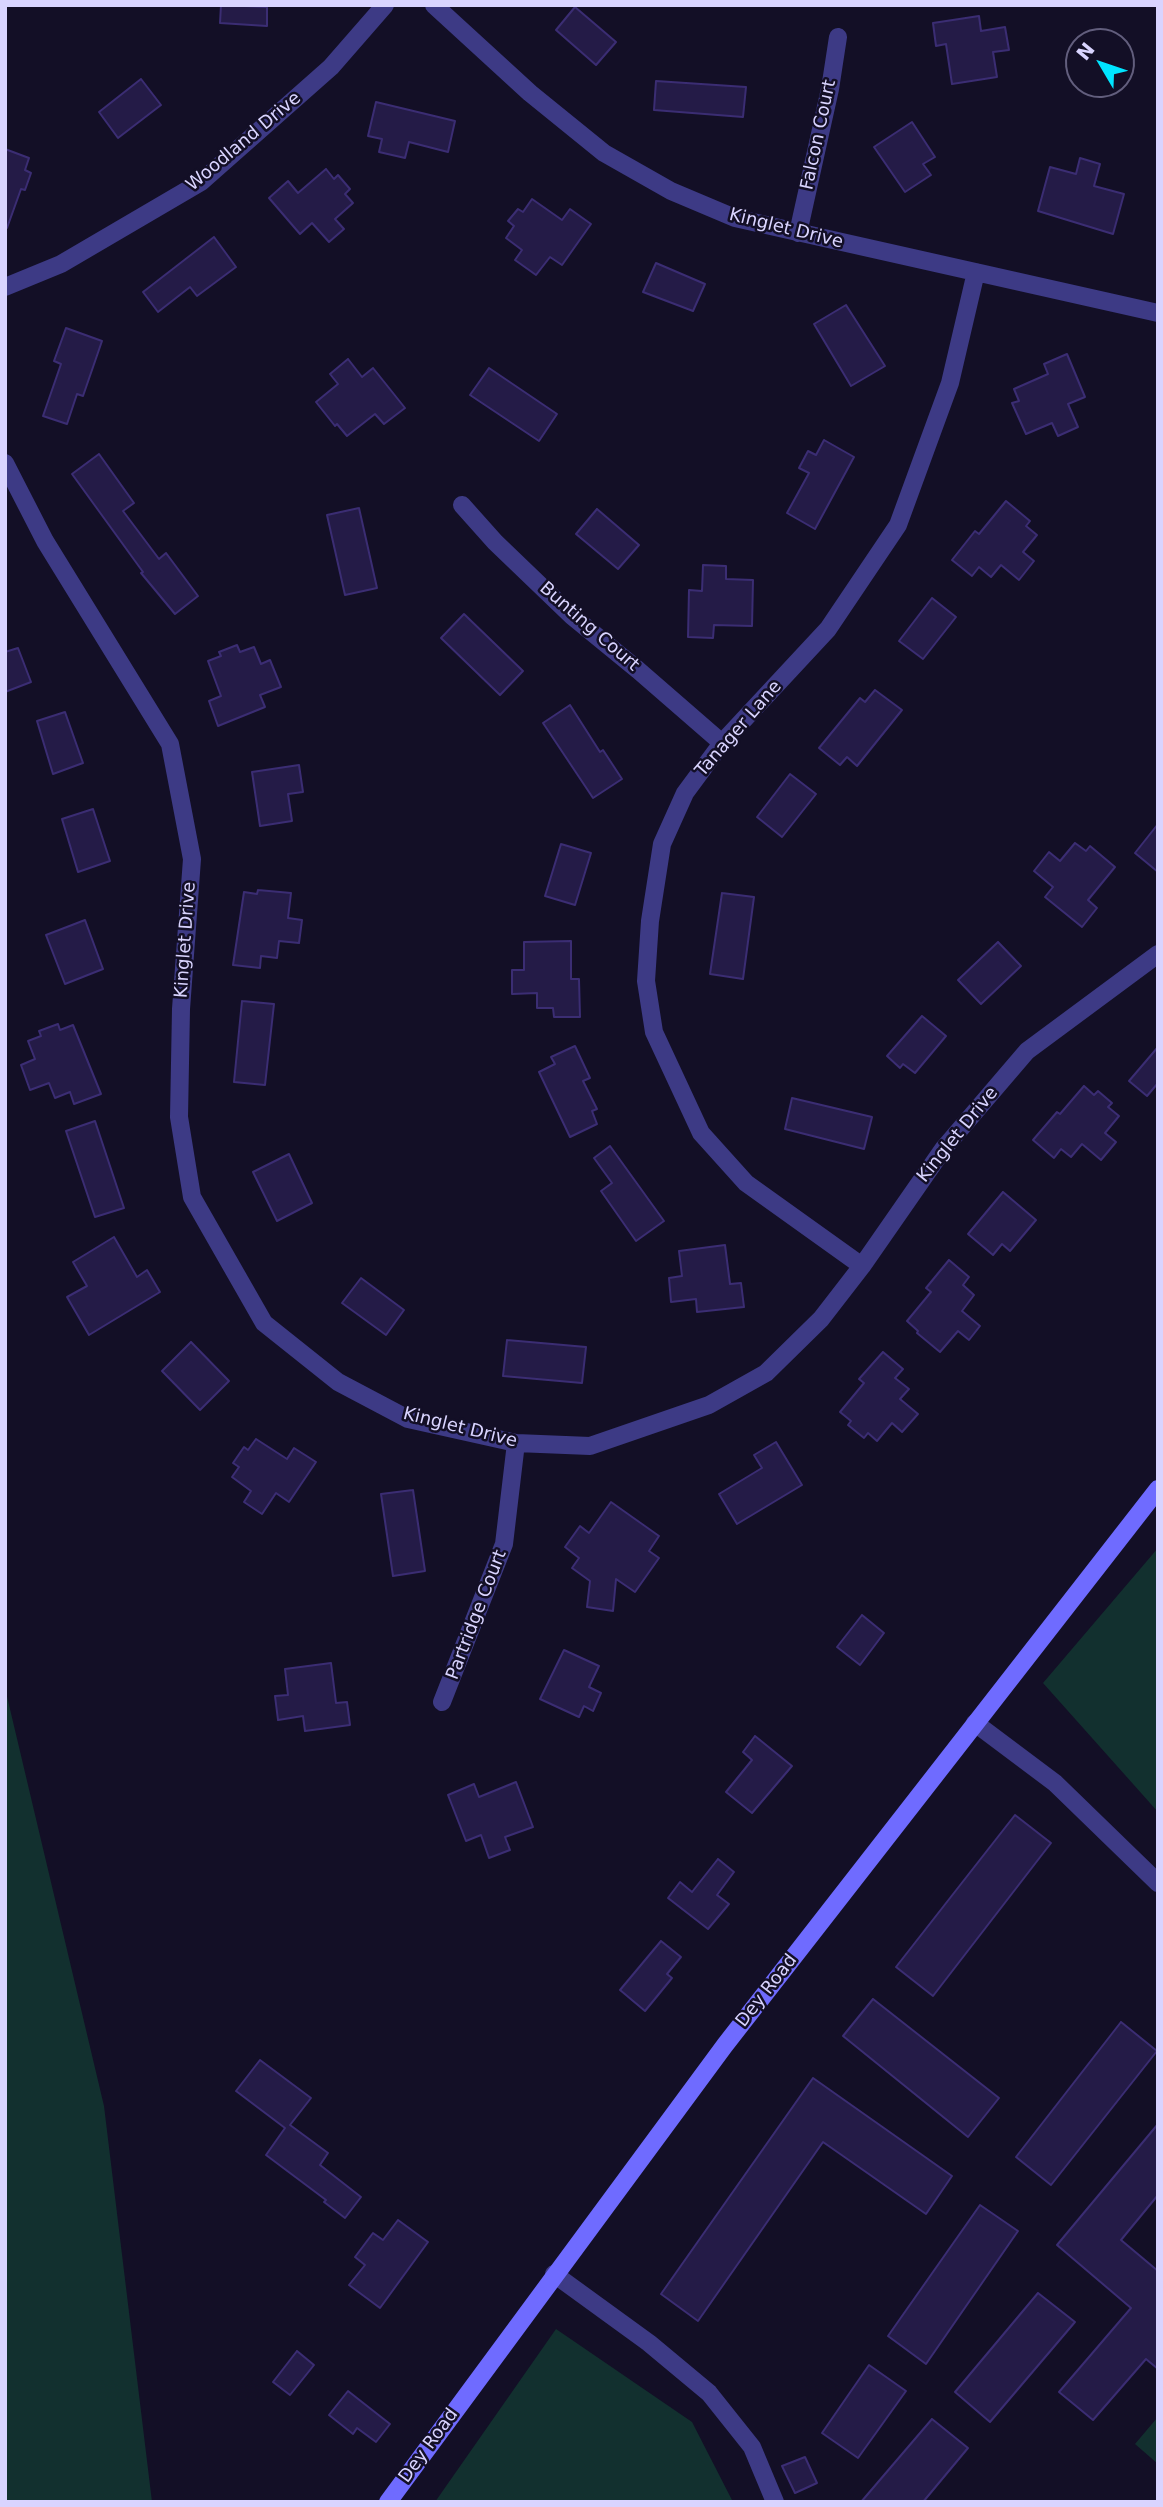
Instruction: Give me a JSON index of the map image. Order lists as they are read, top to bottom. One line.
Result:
{"streets":{"main road":["Dey Road"],"street":["Falcon Court","Woodland Drive","Kinglet Drive","Bunting Court","Tanager Lane","Partridge Court"]},"crossings":[["Falcon Court","Kinglet Drive"],["Kinglet Drive","Tanager Lane"],["Kinglet Drive","Partridge Court"],["Bunting Court","Tanager Lane"]],"north":"top left"}
